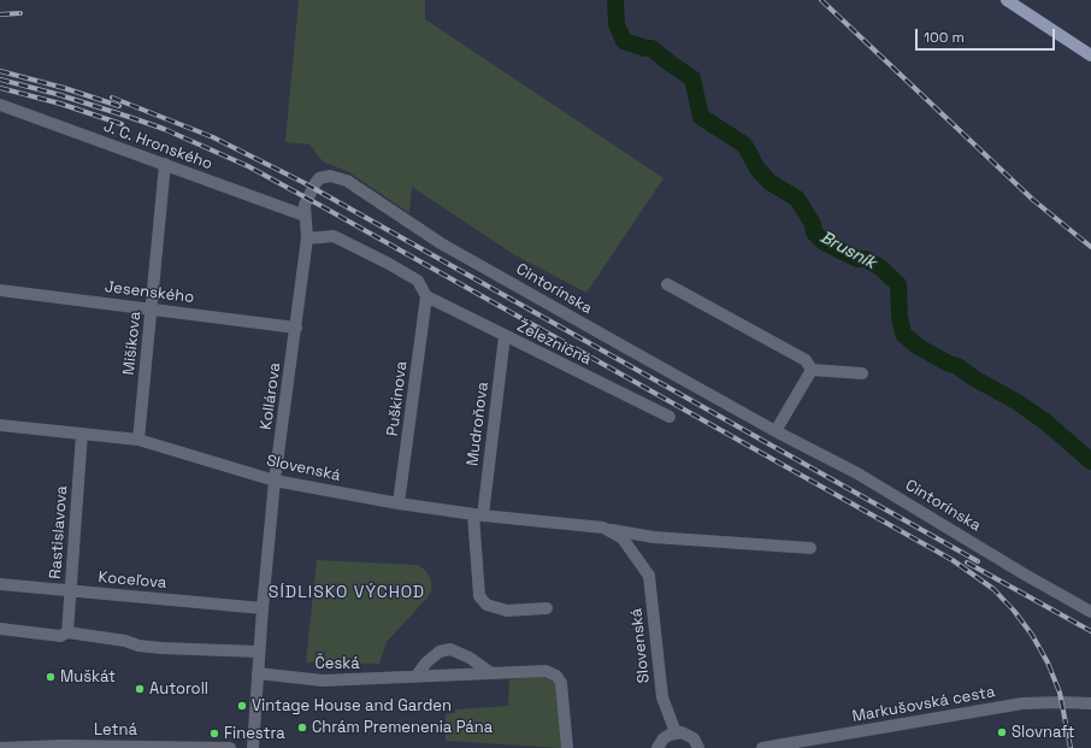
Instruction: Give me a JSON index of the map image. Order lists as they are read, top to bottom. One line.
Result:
{"streets":{"street":["J. C. Hronského","Cintorínska","Jesenského","Mišíkova","Železničná","Kollárova","Puškinova","Mudroňova","Slovenská","Rastislavova","Koceľova","Česká","Markušovská cesta","Letná"]},"crossings":[["J. C. Hronského","Mišíkova"],["J. C. Hronského","Kollárova"],["Cintorínska","Kollárova"],["Jesenského","Mišíkova"],["Jesenského","Kollárova"],["Mišíkova","Slovenská"],["Železničná","Puškinova"],["Železničná","Mudroňova"],["Kollárova","Slovenská"],["Kollárova","Koceľova"],["Kollárova","Česká"],["Puškinova","Slovenská"],["Mudroňova","Slovenská"],["Slovenská","Rastislavova"],["Rastislavova","Koceľova"]],"districts":["SÍDLISKO VÝCHOD"],"water":["Brusník"],"places":["Muškát","Autoroll","Vintage House and Garden","Chrám Premenenia Pána","Slovnaft","Finestra"],"scale_bar":"100 m"}
